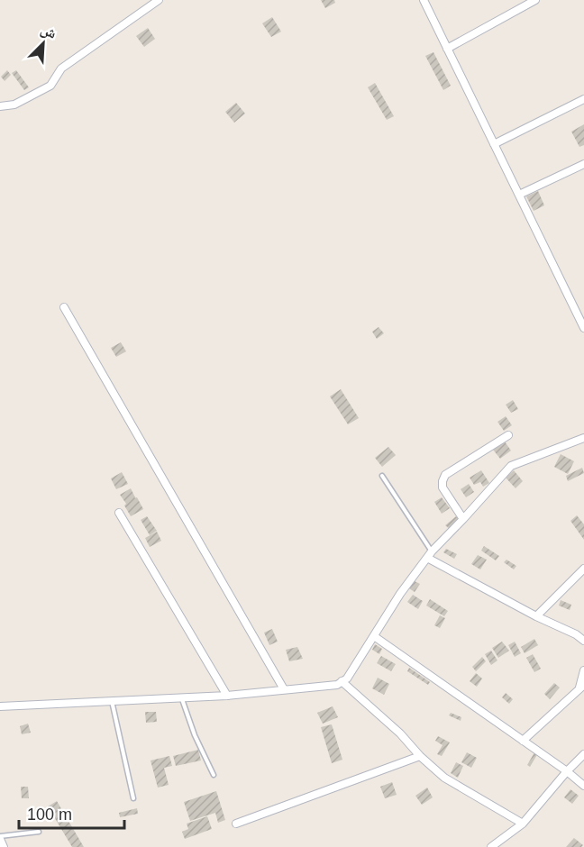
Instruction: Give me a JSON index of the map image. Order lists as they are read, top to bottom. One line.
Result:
{"scale_bar":"100 m","north":"top right"}
